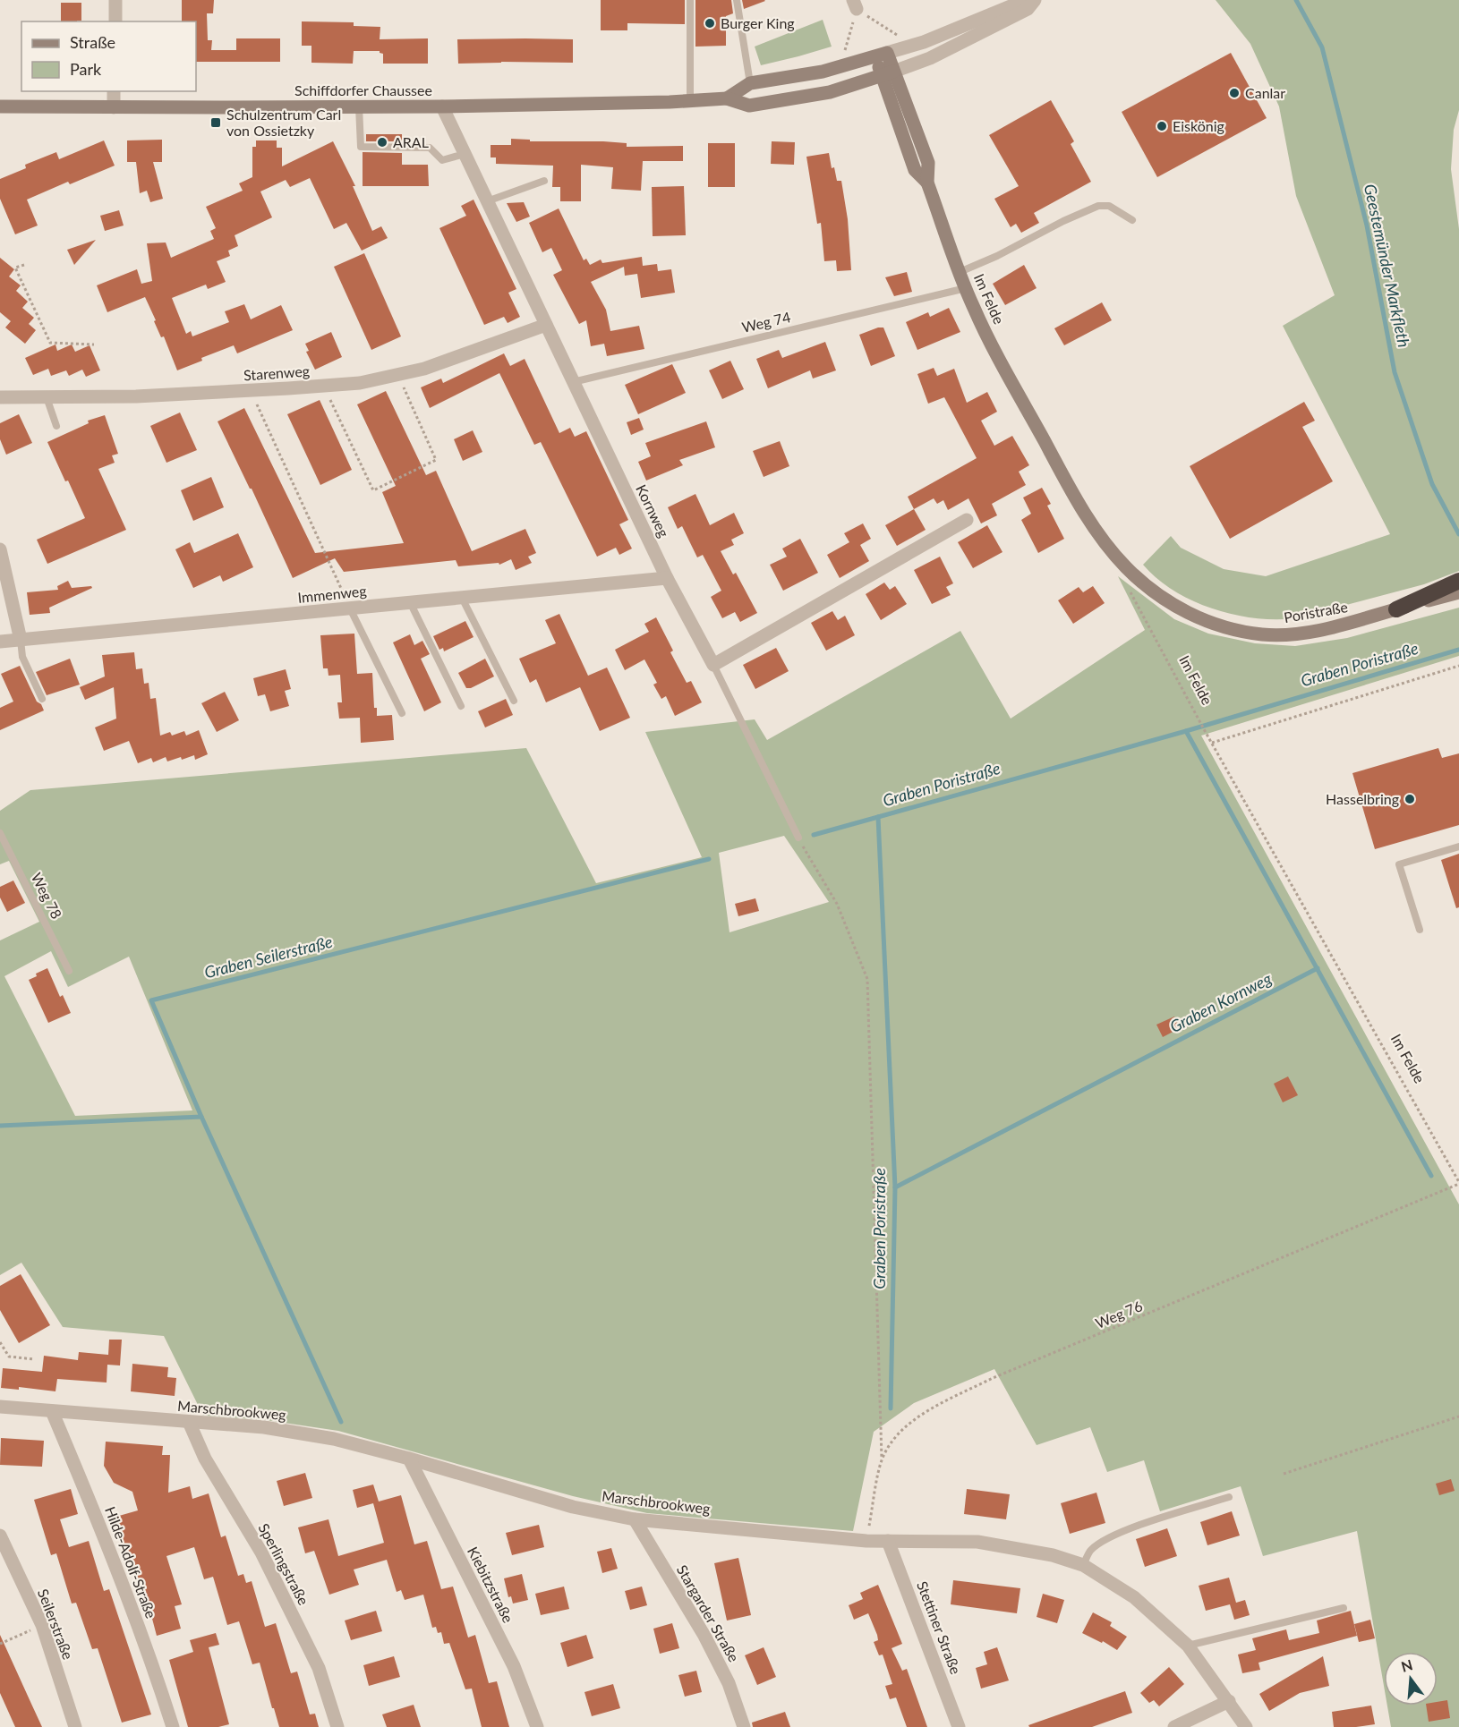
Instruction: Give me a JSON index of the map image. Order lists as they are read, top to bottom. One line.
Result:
{"streets":{"main road":["Schiffdorfer Chaussee","Im Felde","Poristraße"],"street":["Starenweg","Kornweg","Immenweg","Marschbrookweg","Hilde-Adolf-Straße","Sperlingstraße","Kiebitzstraße","Stargarder Straße","Seilerstraße","Stettiner Straße"],"lane":["Weg 74","Weg 78"],"path":["Weg 76"]},"crossings":[["Schiffdorfer Chaussee","Im Felde"],["Schiffdorfer Chaussee","Kornweg"],["Im Felde","Weg 74"],["Im Felde","Poristraße"],["Im Felde","Weg 76"],["Weg 74","Kornweg"],["Starenweg","Kornweg"],["Kornweg","Immenweg"],["Weg 76","Marschbrookweg"],["Marschbrookweg","Hilde-Adolf-Straße"],["Marschbrookweg","Sperlingstraße"],["Marschbrookweg","Kiebitzstraße"],["Marschbrookweg","Stargarder Straße"],["Marschbrookweg","Stettiner Straße"]],"water":["Geestemünder Markfleth","Graben Poristraße","Graben Seilerstraße","Graben Kornweg"],"places":{"other":["Burger King","Canlar","Eiskönig","ARAL","Hasselbring"],"transit":["Schulzentrum Carl von Ossietzky"]},"legend":["Straße","Park"],"north":"top"}
